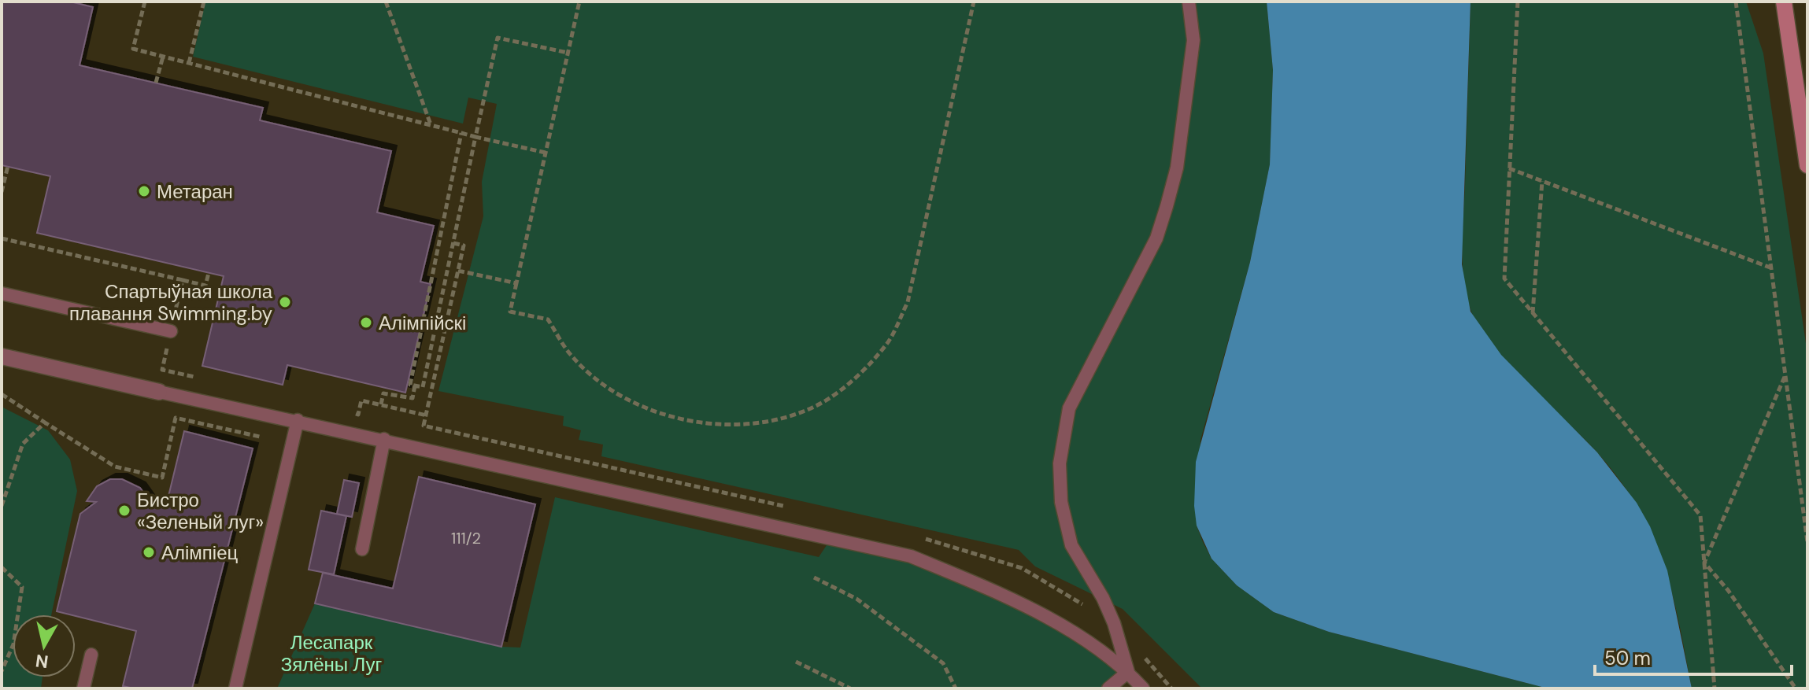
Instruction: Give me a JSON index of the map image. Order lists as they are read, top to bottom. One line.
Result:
{"parks":["Лесапарк Зялёны Луг"],"places":["Метаран","Спартыўная школа плавання Swimming.by","Алімпійскі","Бистро «Зеленый луг»","Алімпіец"],"house_numbers":["111/2"],"scale_bar":"50 m","north":"bottom"}
